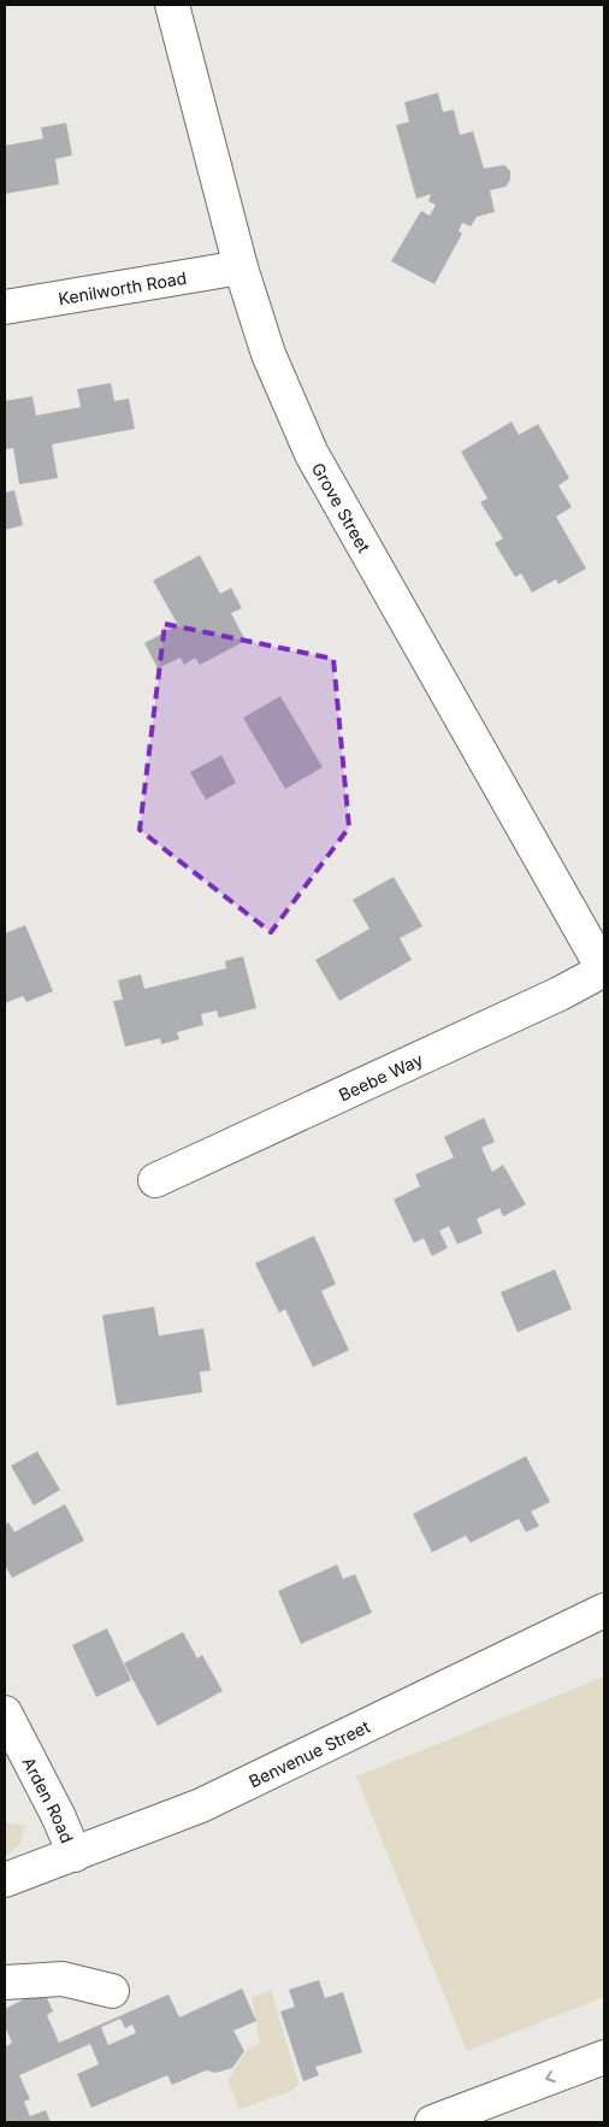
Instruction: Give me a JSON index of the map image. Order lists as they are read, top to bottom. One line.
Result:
{"streets":{"street":["Kenilworth Road","Grove Street","Beebe Way","Benvenue Street","Arden Road"]},"crossings":[["Kenilworth Road","Grove Street"],["Grove Street","Beebe Way"],["Benvenue Street","Arden Road"]]}
